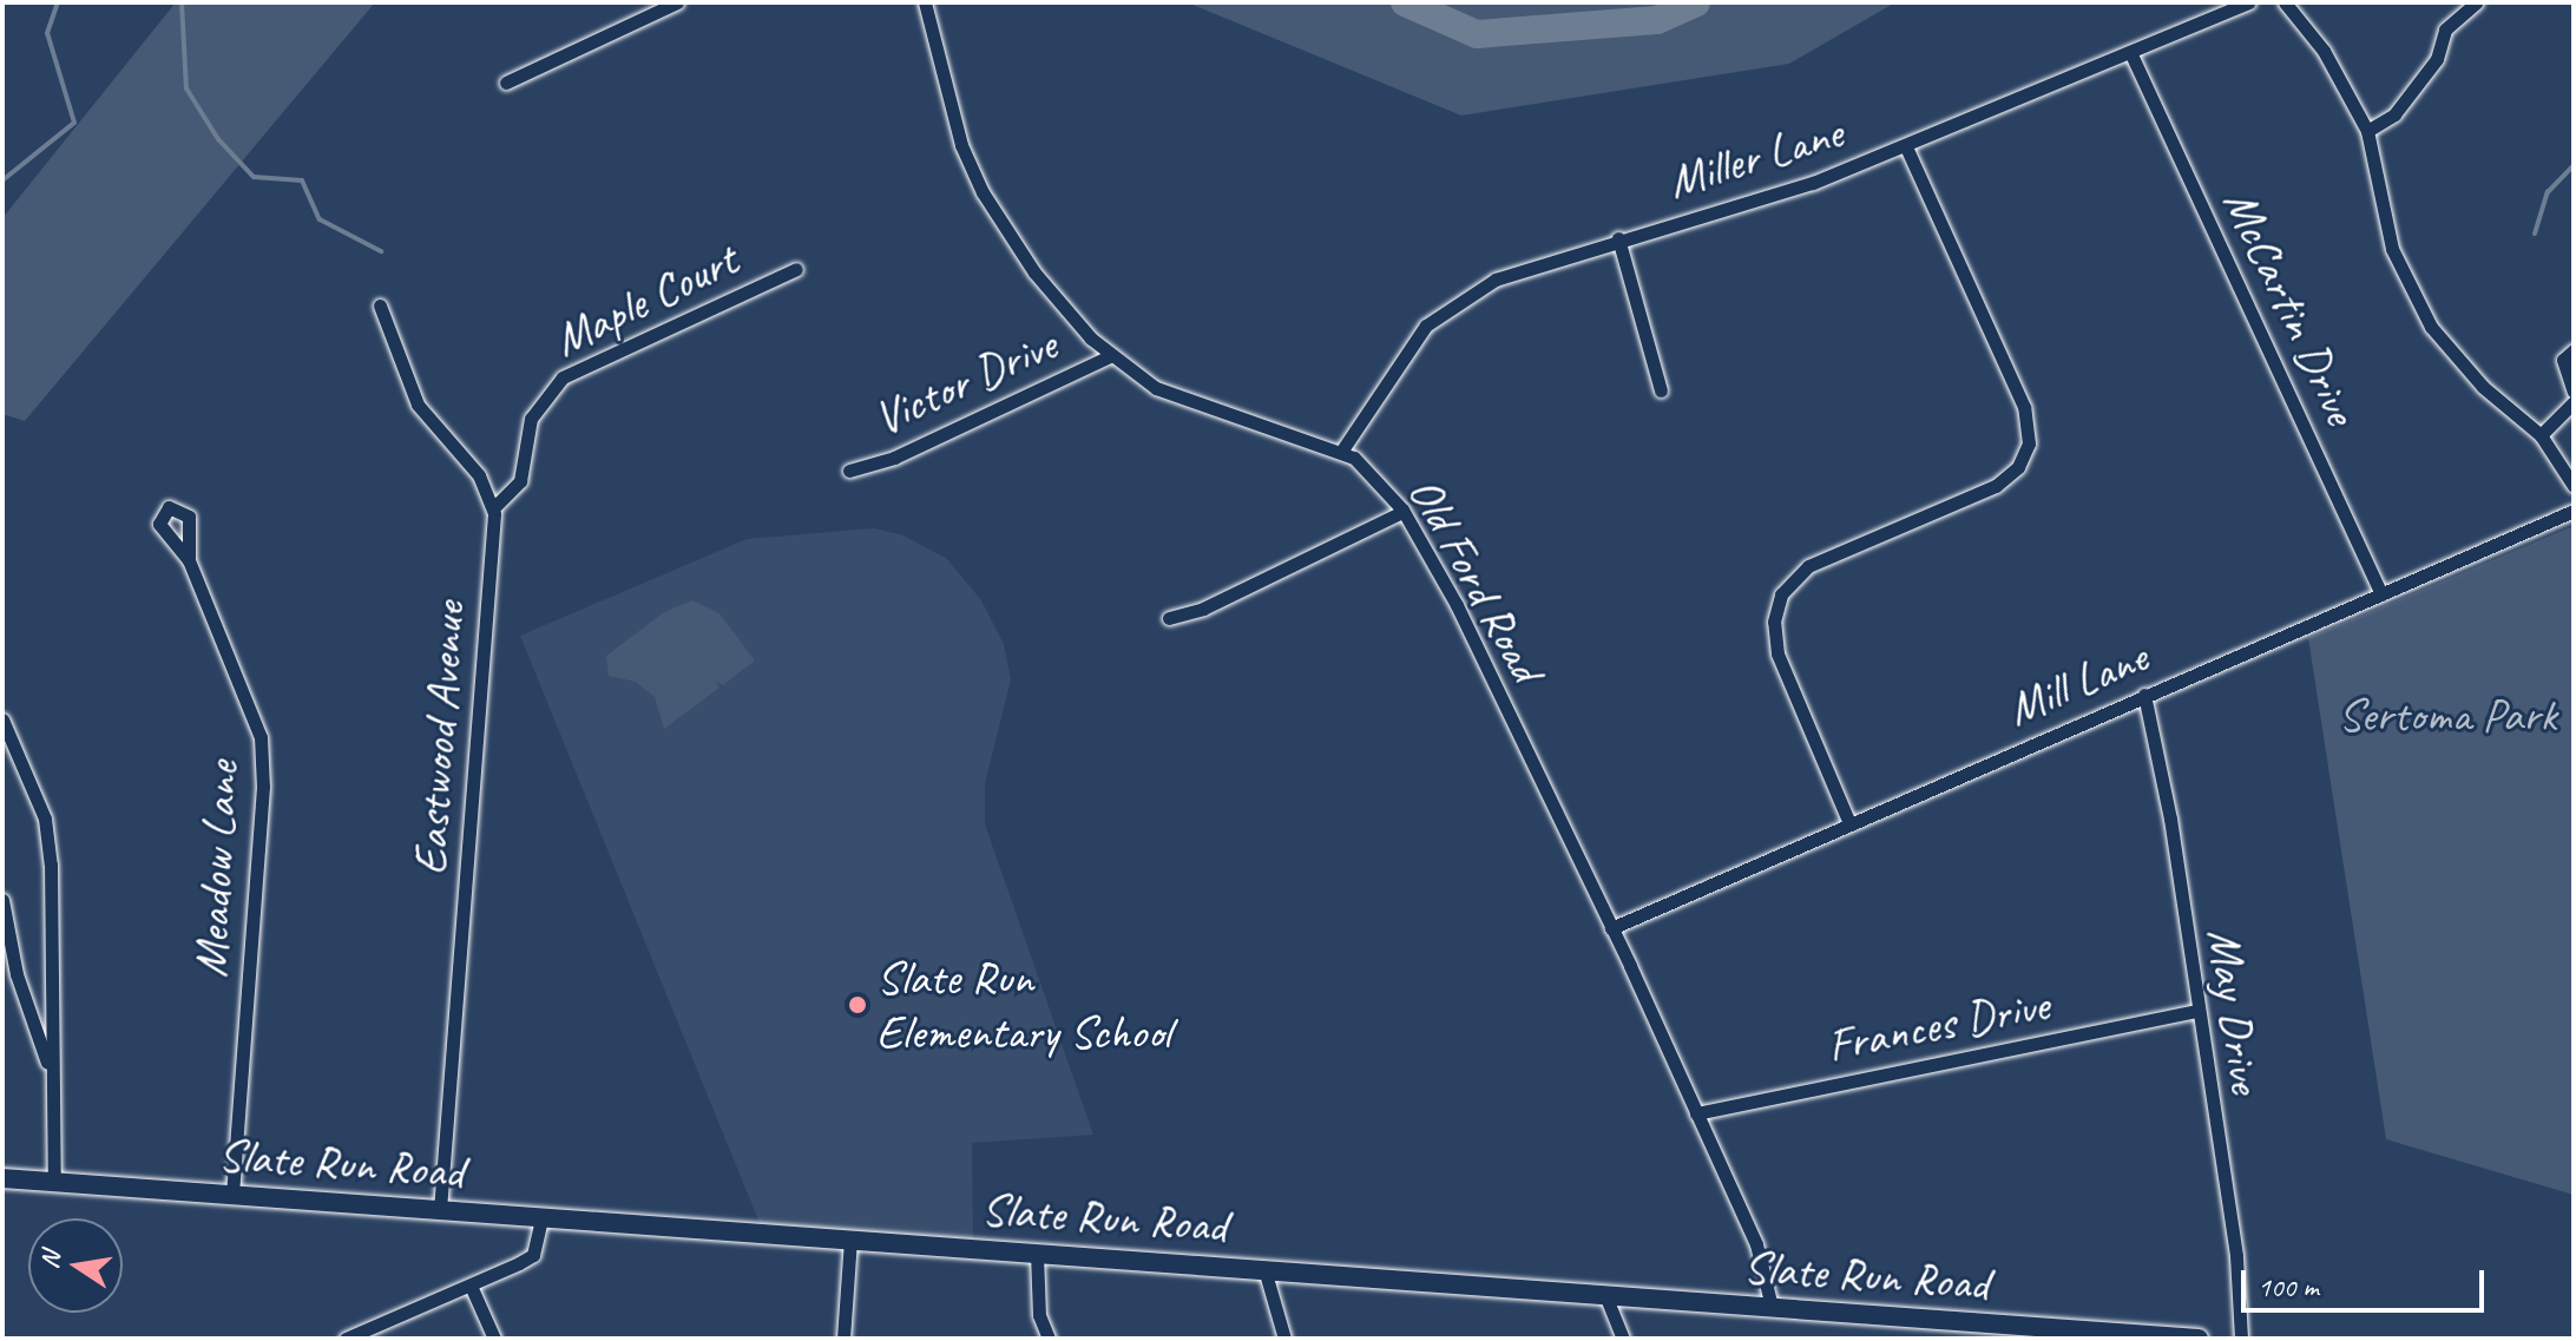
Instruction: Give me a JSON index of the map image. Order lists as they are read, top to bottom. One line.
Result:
{"streets":{"street":["Miller Lane","Maple Court","McCartin Drive","Victor Drive","Old Ford Road","Mill Lane","Eastwood Avenue","Meadow Lane","May Drive","Frances Drive","Slate Run Road"]},"crossings":[["Miller Lane","McCartin Drive"],["Miller Lane","Old Ford Road"],["Maple Court","Eastwood Avenue"],["McCartin Drive","Mill Lane"],["Victor Drive","Old Ford Road"],["Old Ford Road","Mill Lane"],["Old Ford Road","Frances Drive"],["Old Ford Road","Slate Run Road"],["Mill Lane","May Drive"],["Eastwood Avenue","Slate Run Road"],["Meadow Lane","Slate Run Road"],["May Drive","Frances Drive"]],"parks":["Sertoma Park"],"places":["Slate Run Elementary School"],"scale_bar":"100 m","north":"left"}
